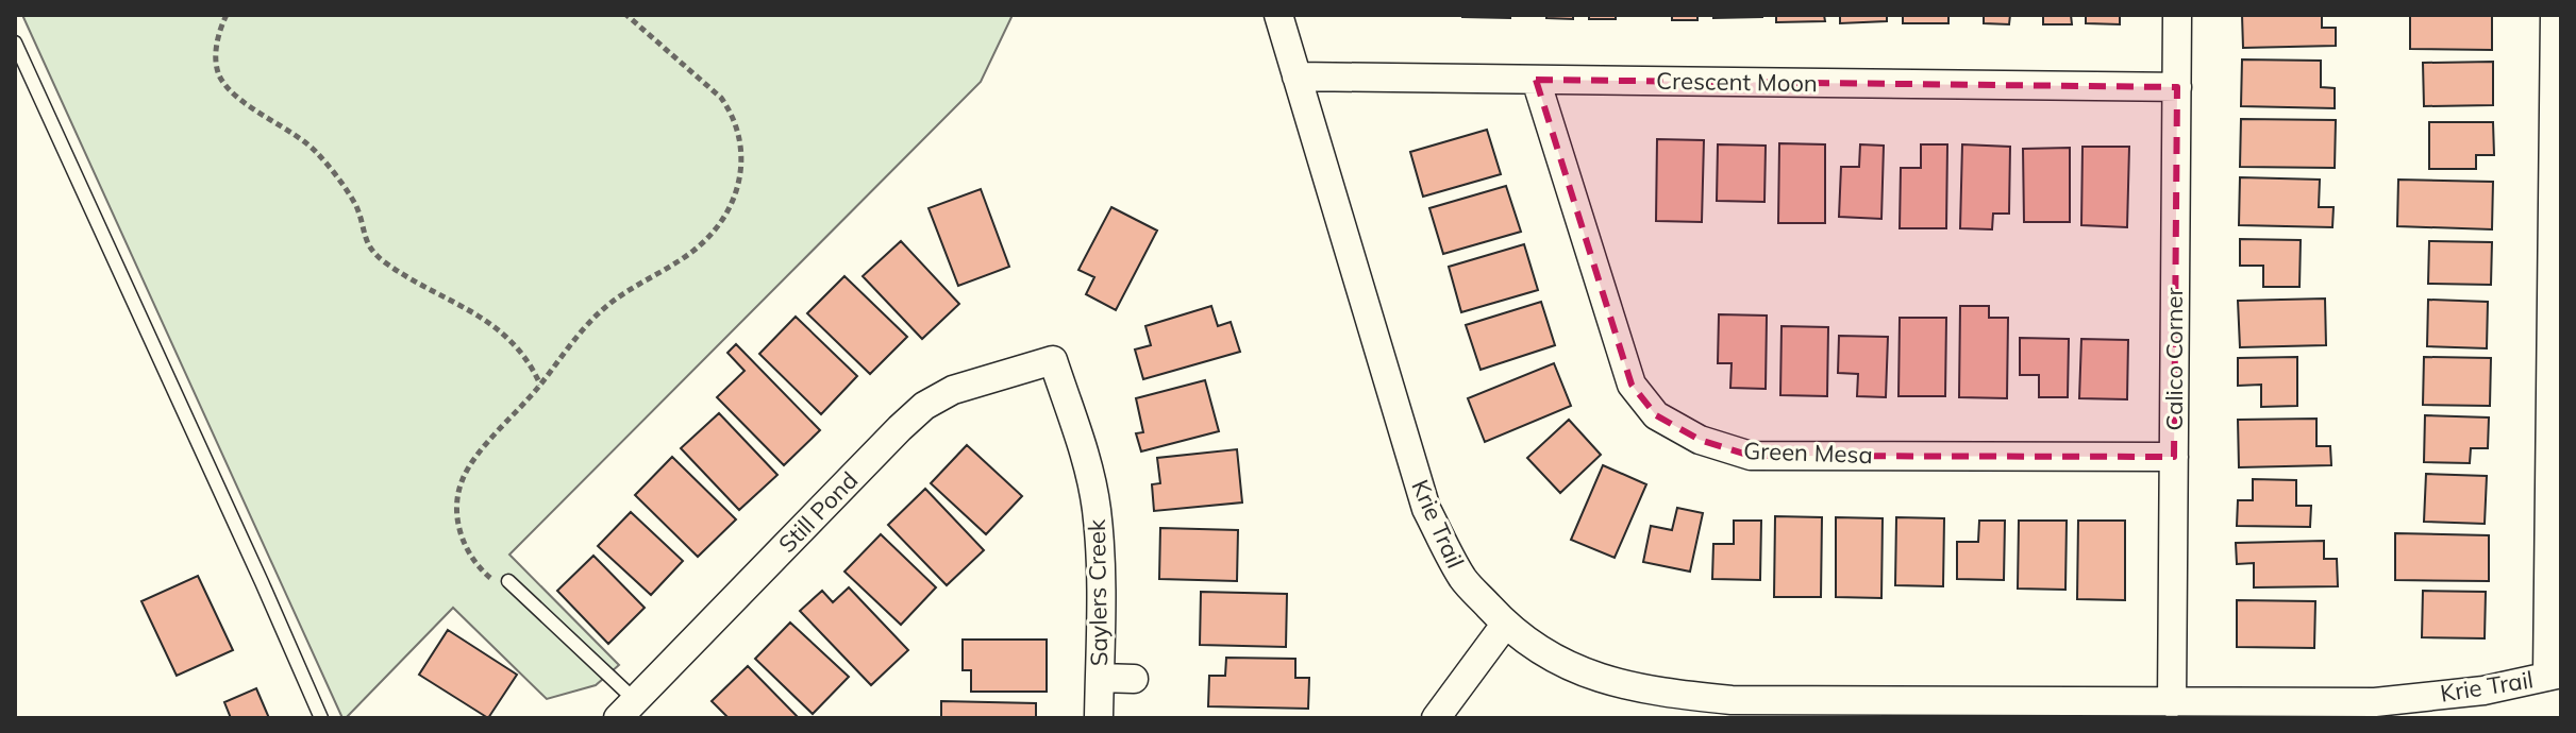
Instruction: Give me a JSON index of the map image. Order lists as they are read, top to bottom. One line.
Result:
{"streets":{"street":["Crescent Moon","Calico Corner","Green Mesa","Still Pond","Krie Trail","Saylers Creek"]},"crossings":[["Crescent Moon","Calico Corner"],["Crescent Moon","Green Mesa"],["Crescent Moon","Krie Trail"],["Calico Corner","Green Mesa"],["Calico Corner","Krie Trail"],["Still Pond","Saylers Creek"]]}
